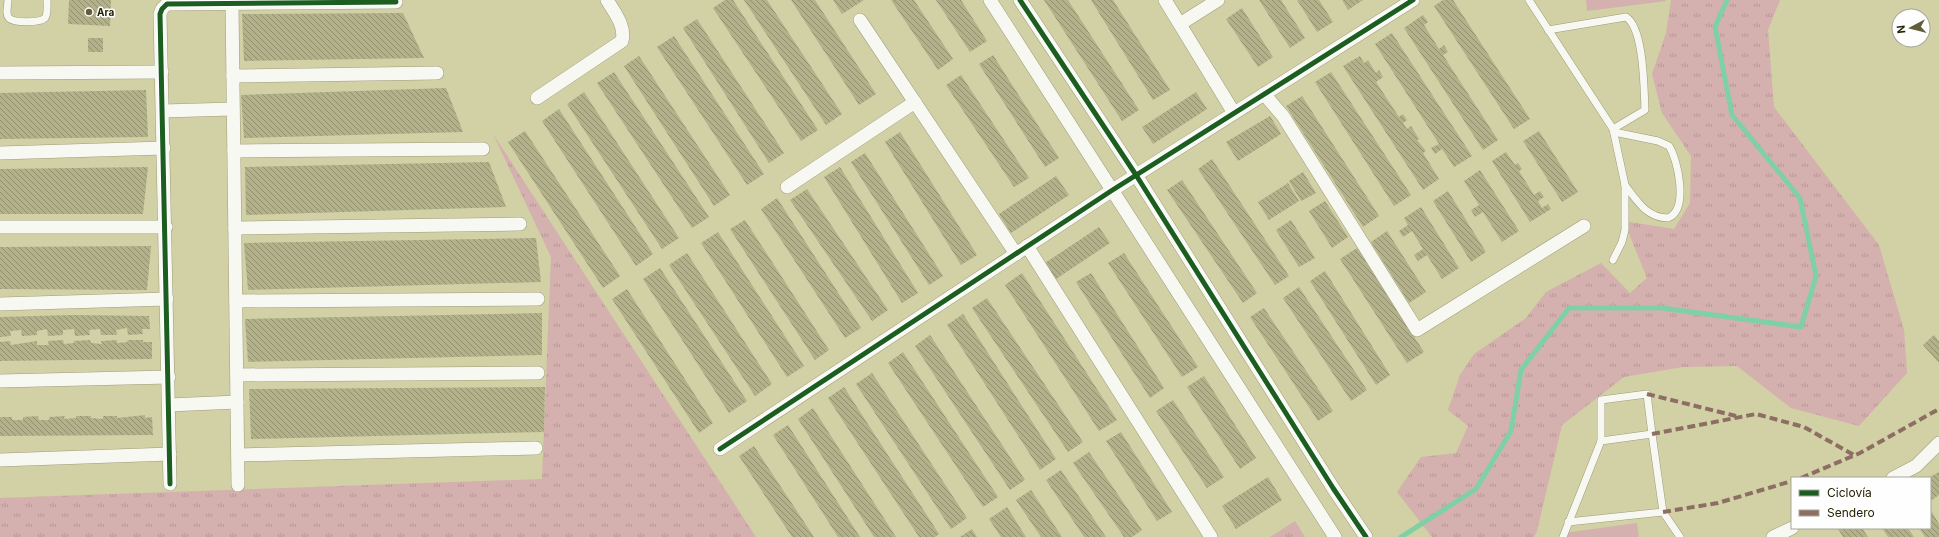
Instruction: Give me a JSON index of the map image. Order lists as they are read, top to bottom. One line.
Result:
{"places":["Ara"],"legend":["Ciclovía","Sendero"],"north":"left"}
